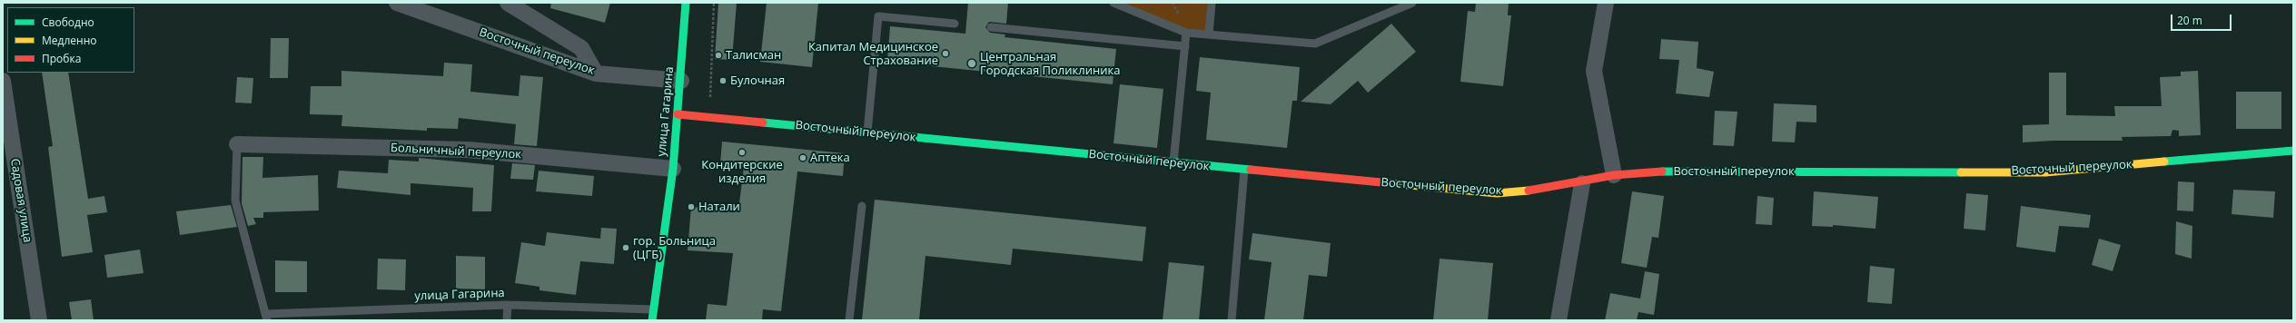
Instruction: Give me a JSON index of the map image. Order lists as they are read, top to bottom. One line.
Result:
{"streets":{"street":["Восточный переулок","улица Гагарина","Больничный переулок","Садовая улица"]},"crossings":[["Восточный переулок","улица Гагарина"],["улица Гагарина","Больничный переулок"]],"places":["Капитал Медицинское Страхование","Талисман","Центральная Городская Поликлиника","Булочная","Кондитерские изделия","Аптека","Натали","гор. Больница (ЦГБ)"],"legend":["Свободно","Медленно","Пробка"],"scale_bar":"20 m"}
